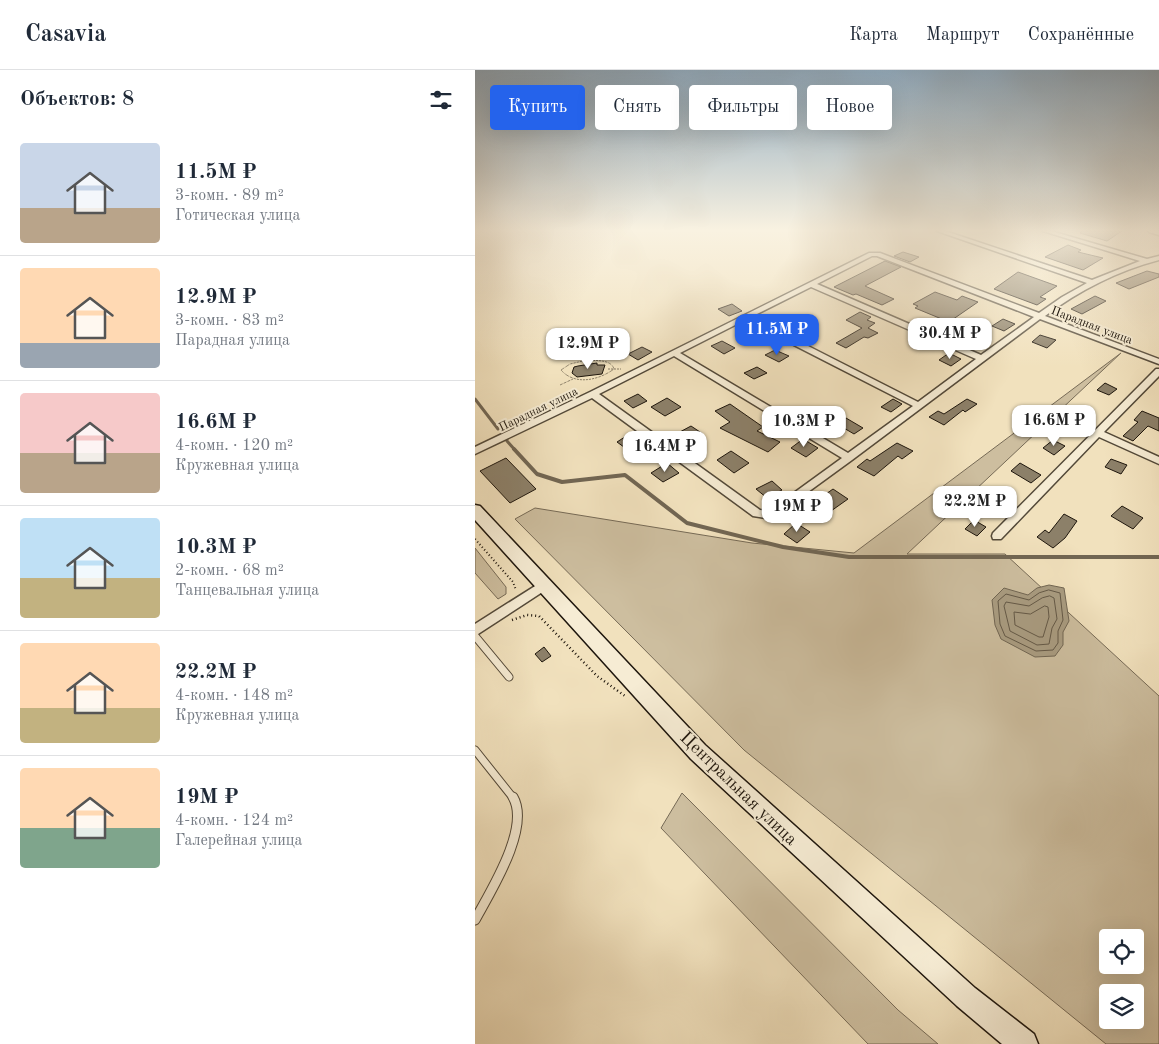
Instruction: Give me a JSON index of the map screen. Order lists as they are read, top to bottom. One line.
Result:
{"streets":{"main road":["Центральная улица"],"street":["Парадная улица"]},"page":{"header":"Casavia","nav":["Карта","Маршрут","Сохранённые"],"heading":"Объектов: 8","chip":["Купить","Снять","Фильтры","Новое"],"list":[{"name":"11.5M ₽","note":"3-комн. · 89 m² · Готическая улица"},{"name":"12.9M ₽","note":"3-комн. · 83 m² · Парадная улица"},{"name":"16.6M ₽","note":"4-комн. · 120 m² · Кружевная улица"},{"name":"10.3M ₽","note":"2-комн. · 68 m² · Танцевальная улица"},{"name":"22.2M ₽","note":"4-комн. · 148 m² · Кружевная улица"},{"name":"19M ₽","note":"4-комн. · 124 m² · Галерейная улица"}],"price":["11.5M ₽","30.4M ₽","12.9M ₽","16.6M ₽","10.3M ₽","16.4M ₽","22.2M ₽","19M ₽"]}}
